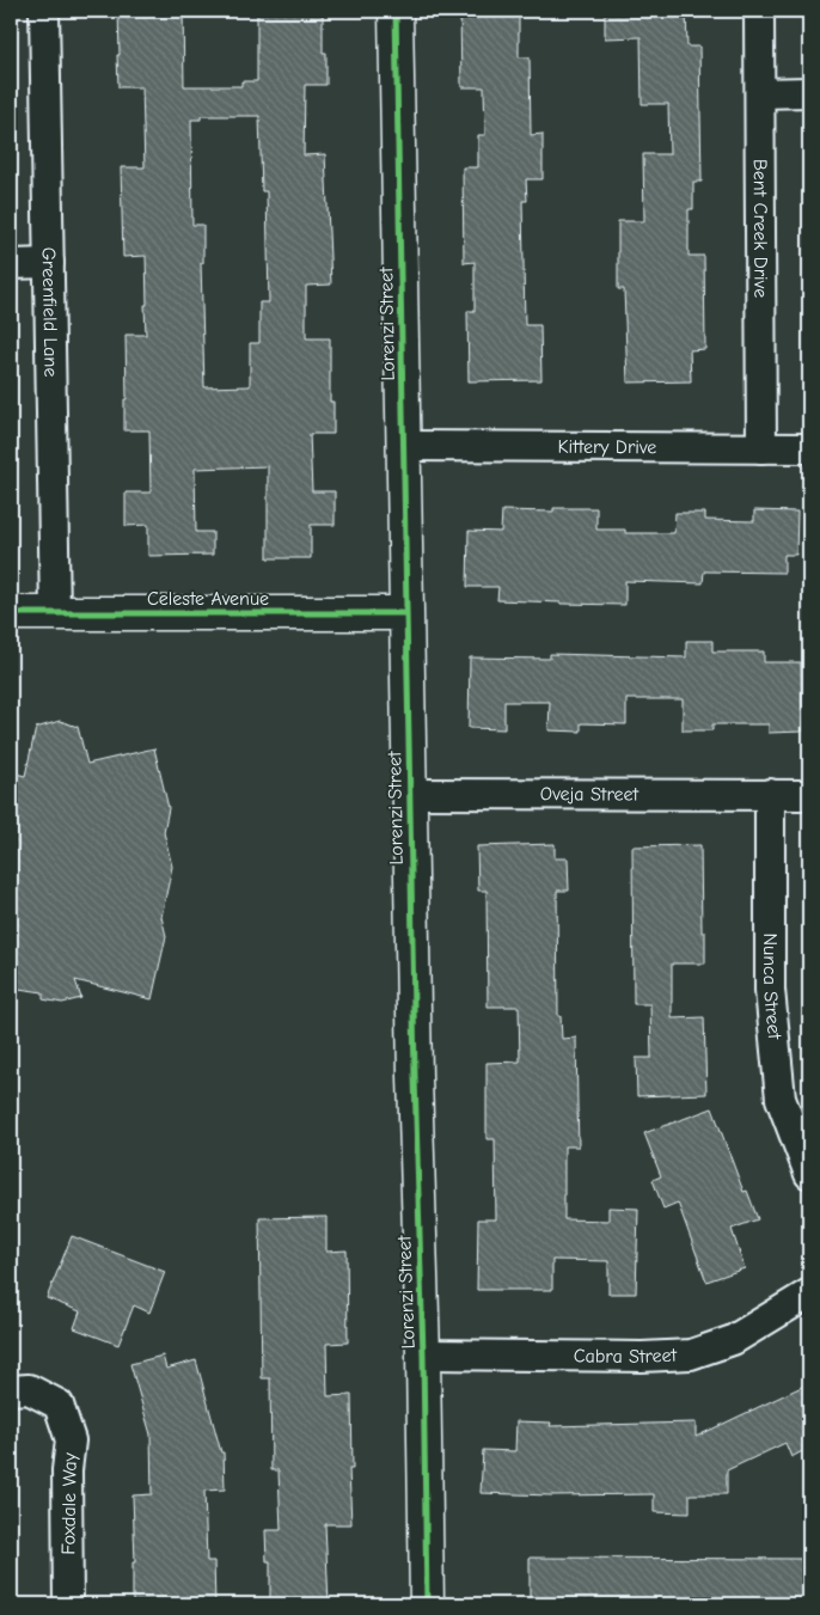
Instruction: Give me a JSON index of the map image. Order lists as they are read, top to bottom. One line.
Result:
{"streets":{"street":["Bent Creek Drive","Greenfield Lane","Lorenzi Street","Kittery Drive","Celeste Avenue","Oveja Street","Nunca Street","Cabra Street","Foxdale Way"]},"crossings":[["Bent Creek Drive","Kittery Drive"],["Greenfield Lane","Celeste Avenue"],["Lorenzi Street","Kittery Drive"],["Lorenzi Street","Celeste Avenue"],["Lorenzi Street","Oveja Street"],["Lorenzi Street","Cabra Street"],["Oveja Street","Nunca Street"]]}
